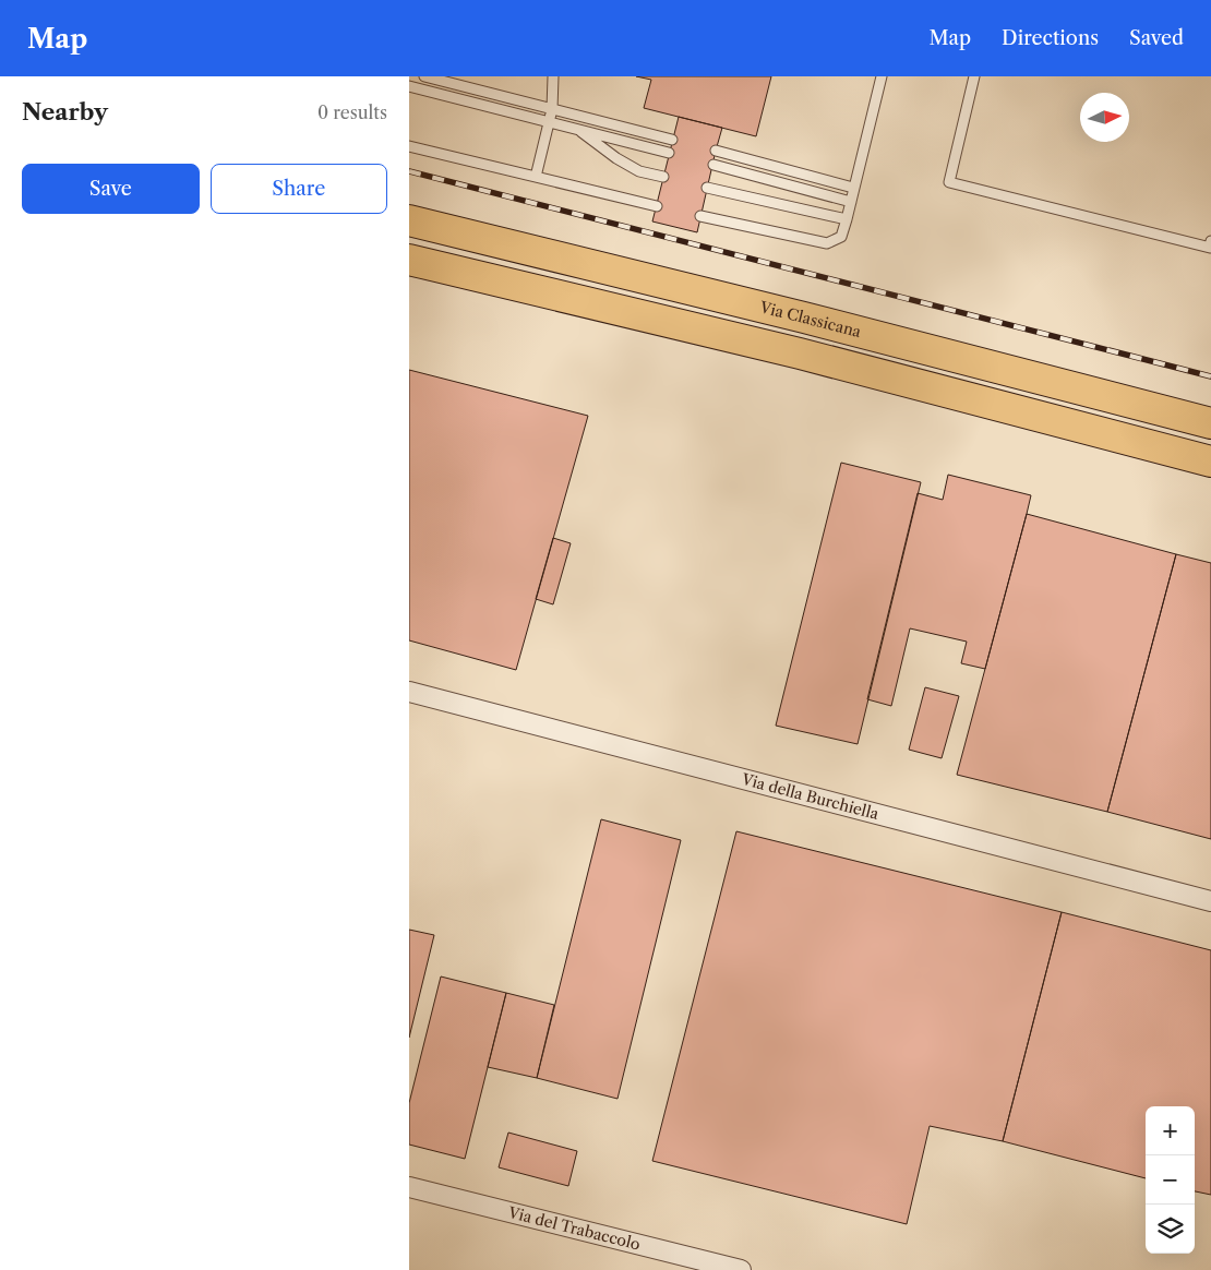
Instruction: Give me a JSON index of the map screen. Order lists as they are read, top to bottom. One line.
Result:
{"streets":{"highway":["Via Classicana"],"street":["Via della Burchiella","Via del Trabaccolo"]},"north":"right","page":{"header":"Map","nav":["Map","Directions","Saved"],"heading":["Nearby","0 results"],"buttons":["Save","Share"],"map_buttons":["+","−"]}}
